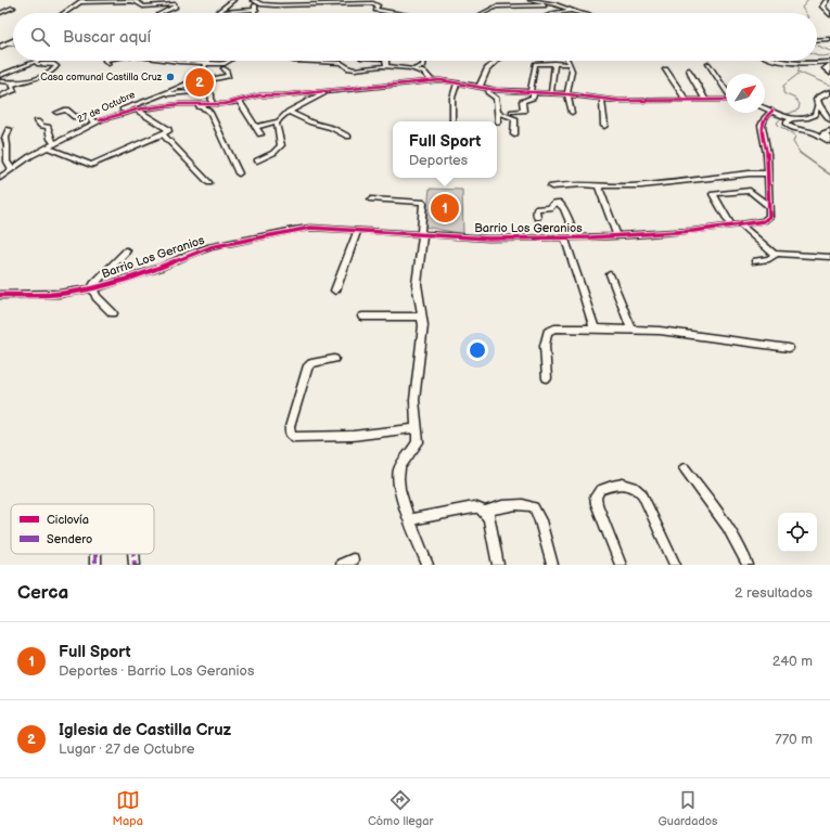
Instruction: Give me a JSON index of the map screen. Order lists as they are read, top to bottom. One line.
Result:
{"streets":{"street":["27 de Octubre","Barrio Los Geranios"]},"places":["Casa comunal Castilla Cruz"],"legend":["Ciclovía","Sendero"],"north":"top right","page":{"search":"Buscar aquí","pins":["2","1"],"popup":["Full Sport","Deportes"],"heading":["Cerca","2 resultados"],"list":[{"mark":"1","name":"Full Sport","note":"Deportes · Barrio Los Geranios","value":"240 m"},{"mark":"2","name":"Iglesia de Castilla Cruz","note":"Lugar · 27 de Octubre","value":"770 m"}],"nav":["Mapa","Cómo llegar","Guardados"]}}
